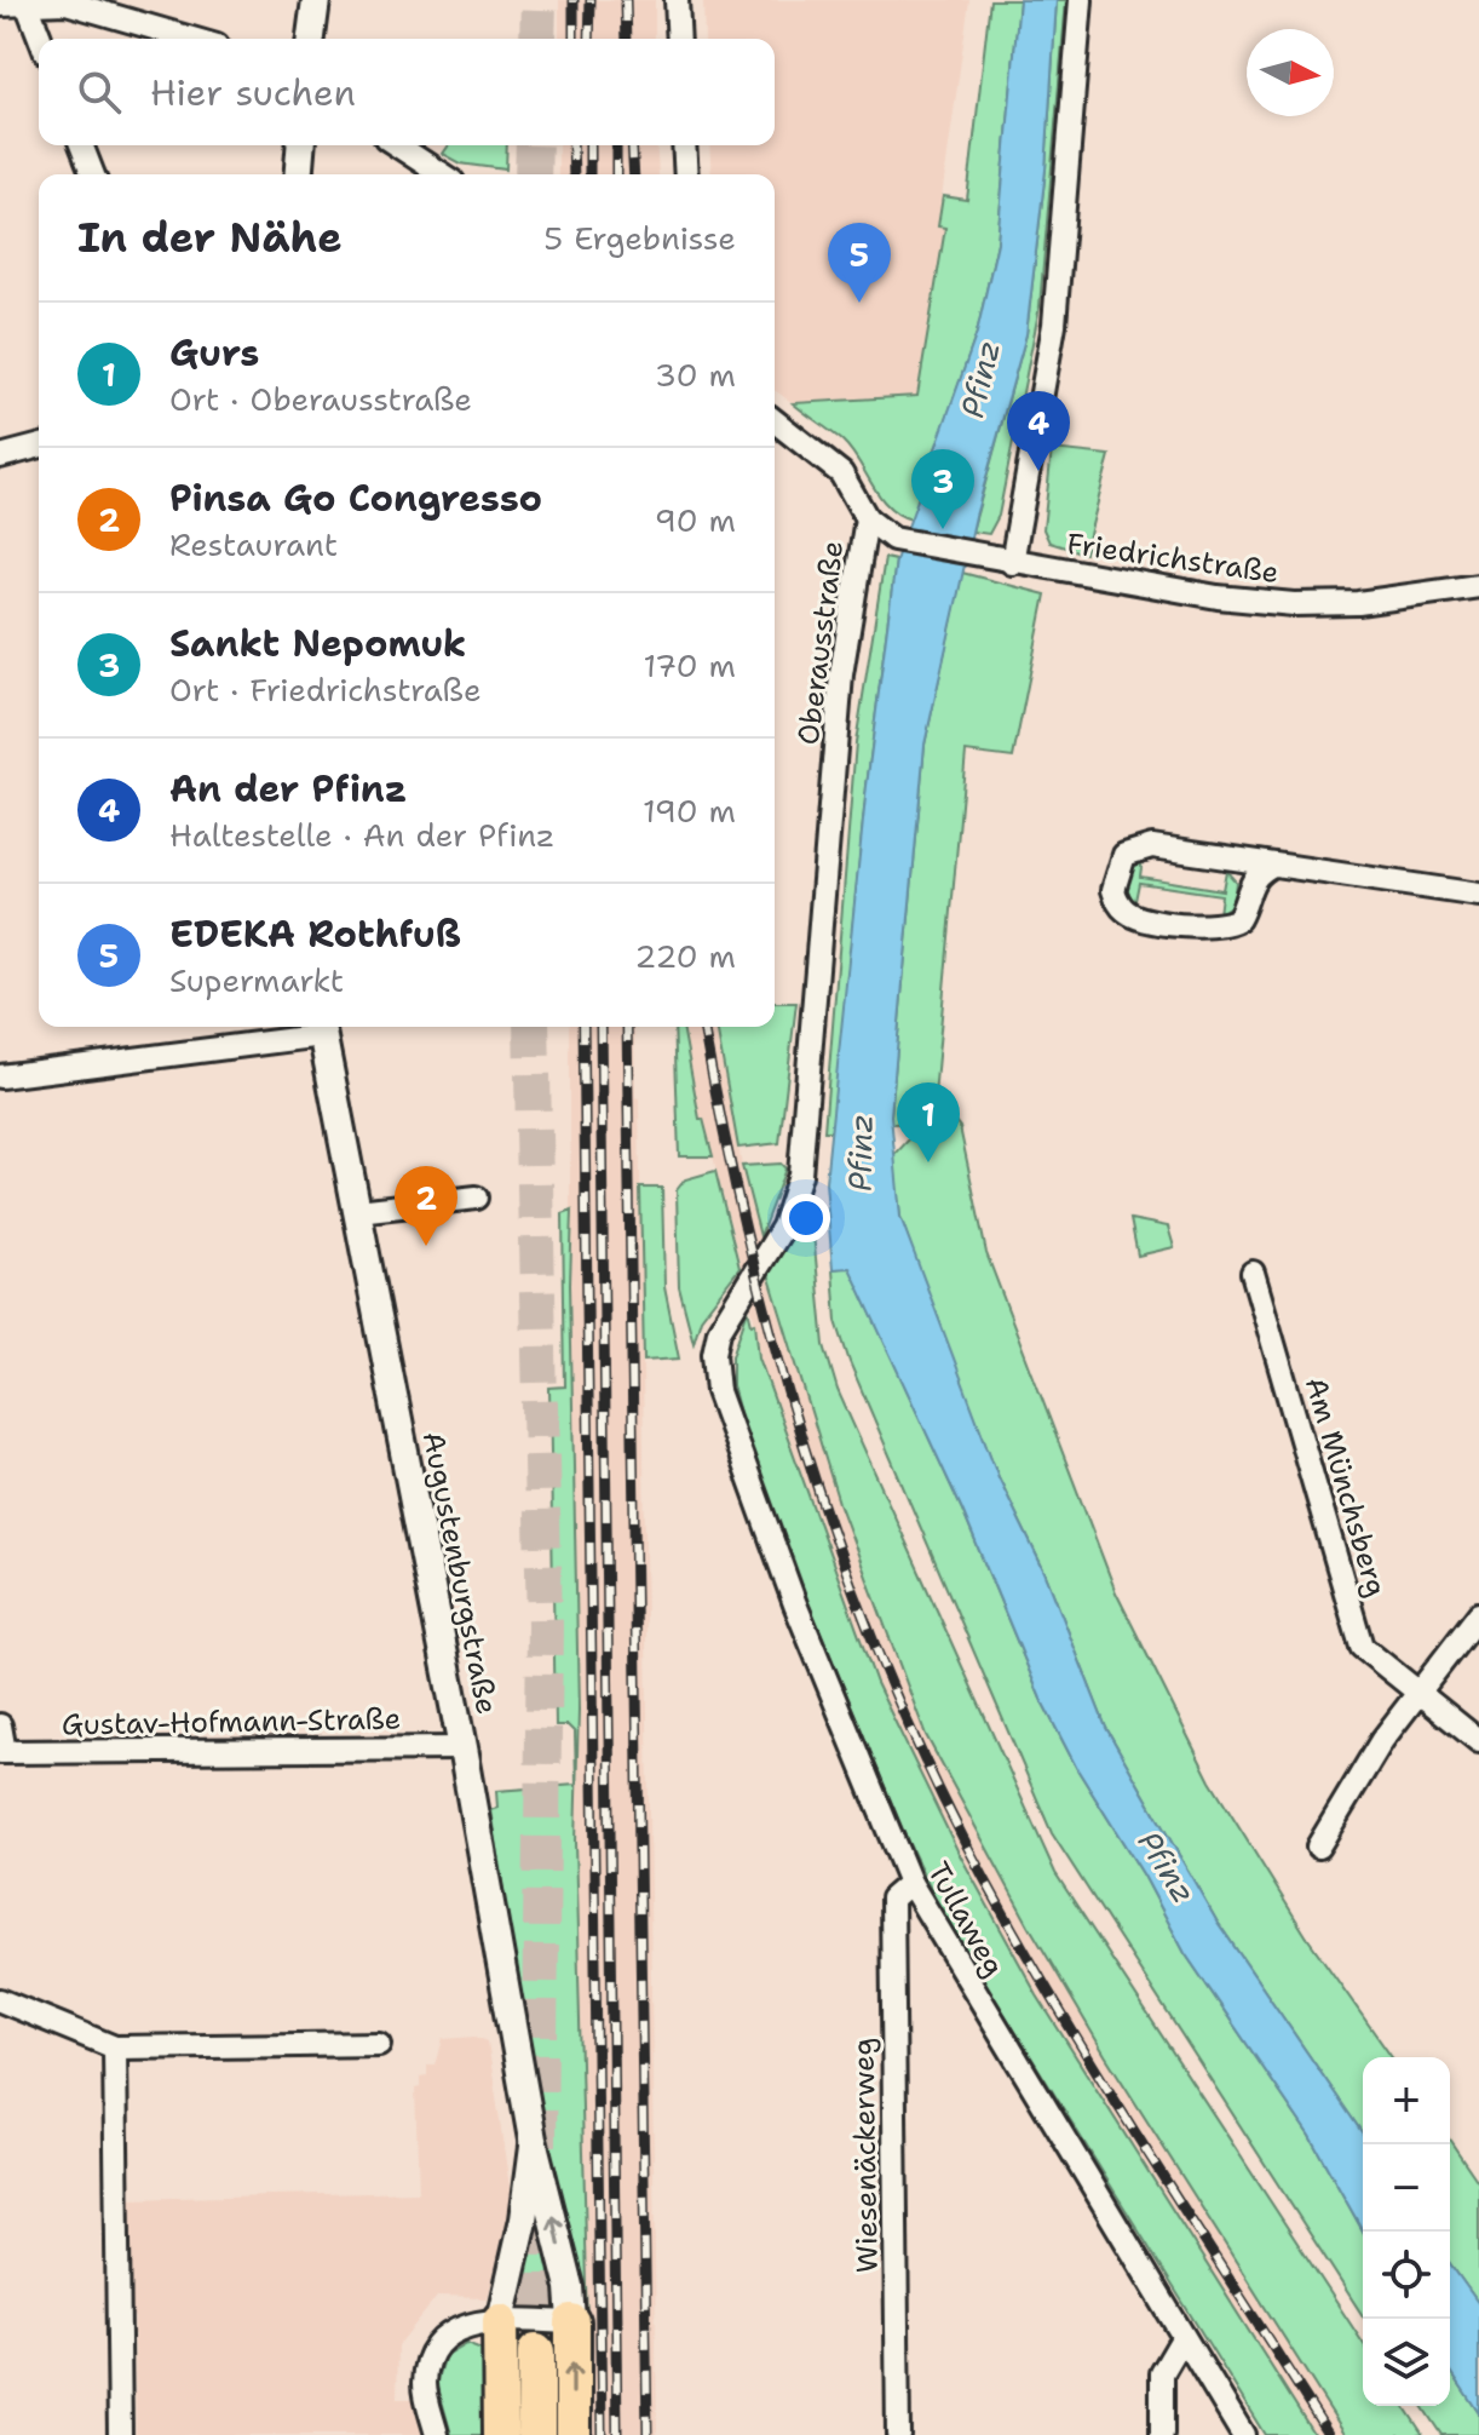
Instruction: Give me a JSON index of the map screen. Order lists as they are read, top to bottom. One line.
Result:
{"streets":{"street":["Friedrichstraße","Oberausstraße","Am Münchsberg","Augustenburgstraße","Gustav-Hofmann-Straße","Tullaweg","Wiesenäckerweg"]},"crossings":[["Friedrichstraße","Oberausstraße"],["Oberausstraße","Tullaweg"],["Augustenburgstraße","Gustav-Hofmann-Straße"],["Tullaweg","Wiesenäckerweg"]],"water":["Pfinz"],"north":"right","page":{"search":"Hier suchen","heading":["In der Nähe","5 Ergebnisse"],"pins":["5","4","3","1","2"],"list":[{"mark":"1","name":"Gurs","note":"Ort · Oberausstraße","value":"30 m"},{"mark":"2","name":"Pinsa Go Congresso","note":"Restaurant","value":"90 m"},{"mark":"3","name":"Sankt Nepomuk","note":"Ort · Friedrichstraße","value":"170 m"},{"mark":"4","name":"An der Pfinz","note":"Haltestelle · An der Pfinz","value":"190 m"},{"mark":"5","name":"EDEKA Rothfuß","note":"Supermarkt","value":"220 m"}],"map_buttons":["+","−"]}}
